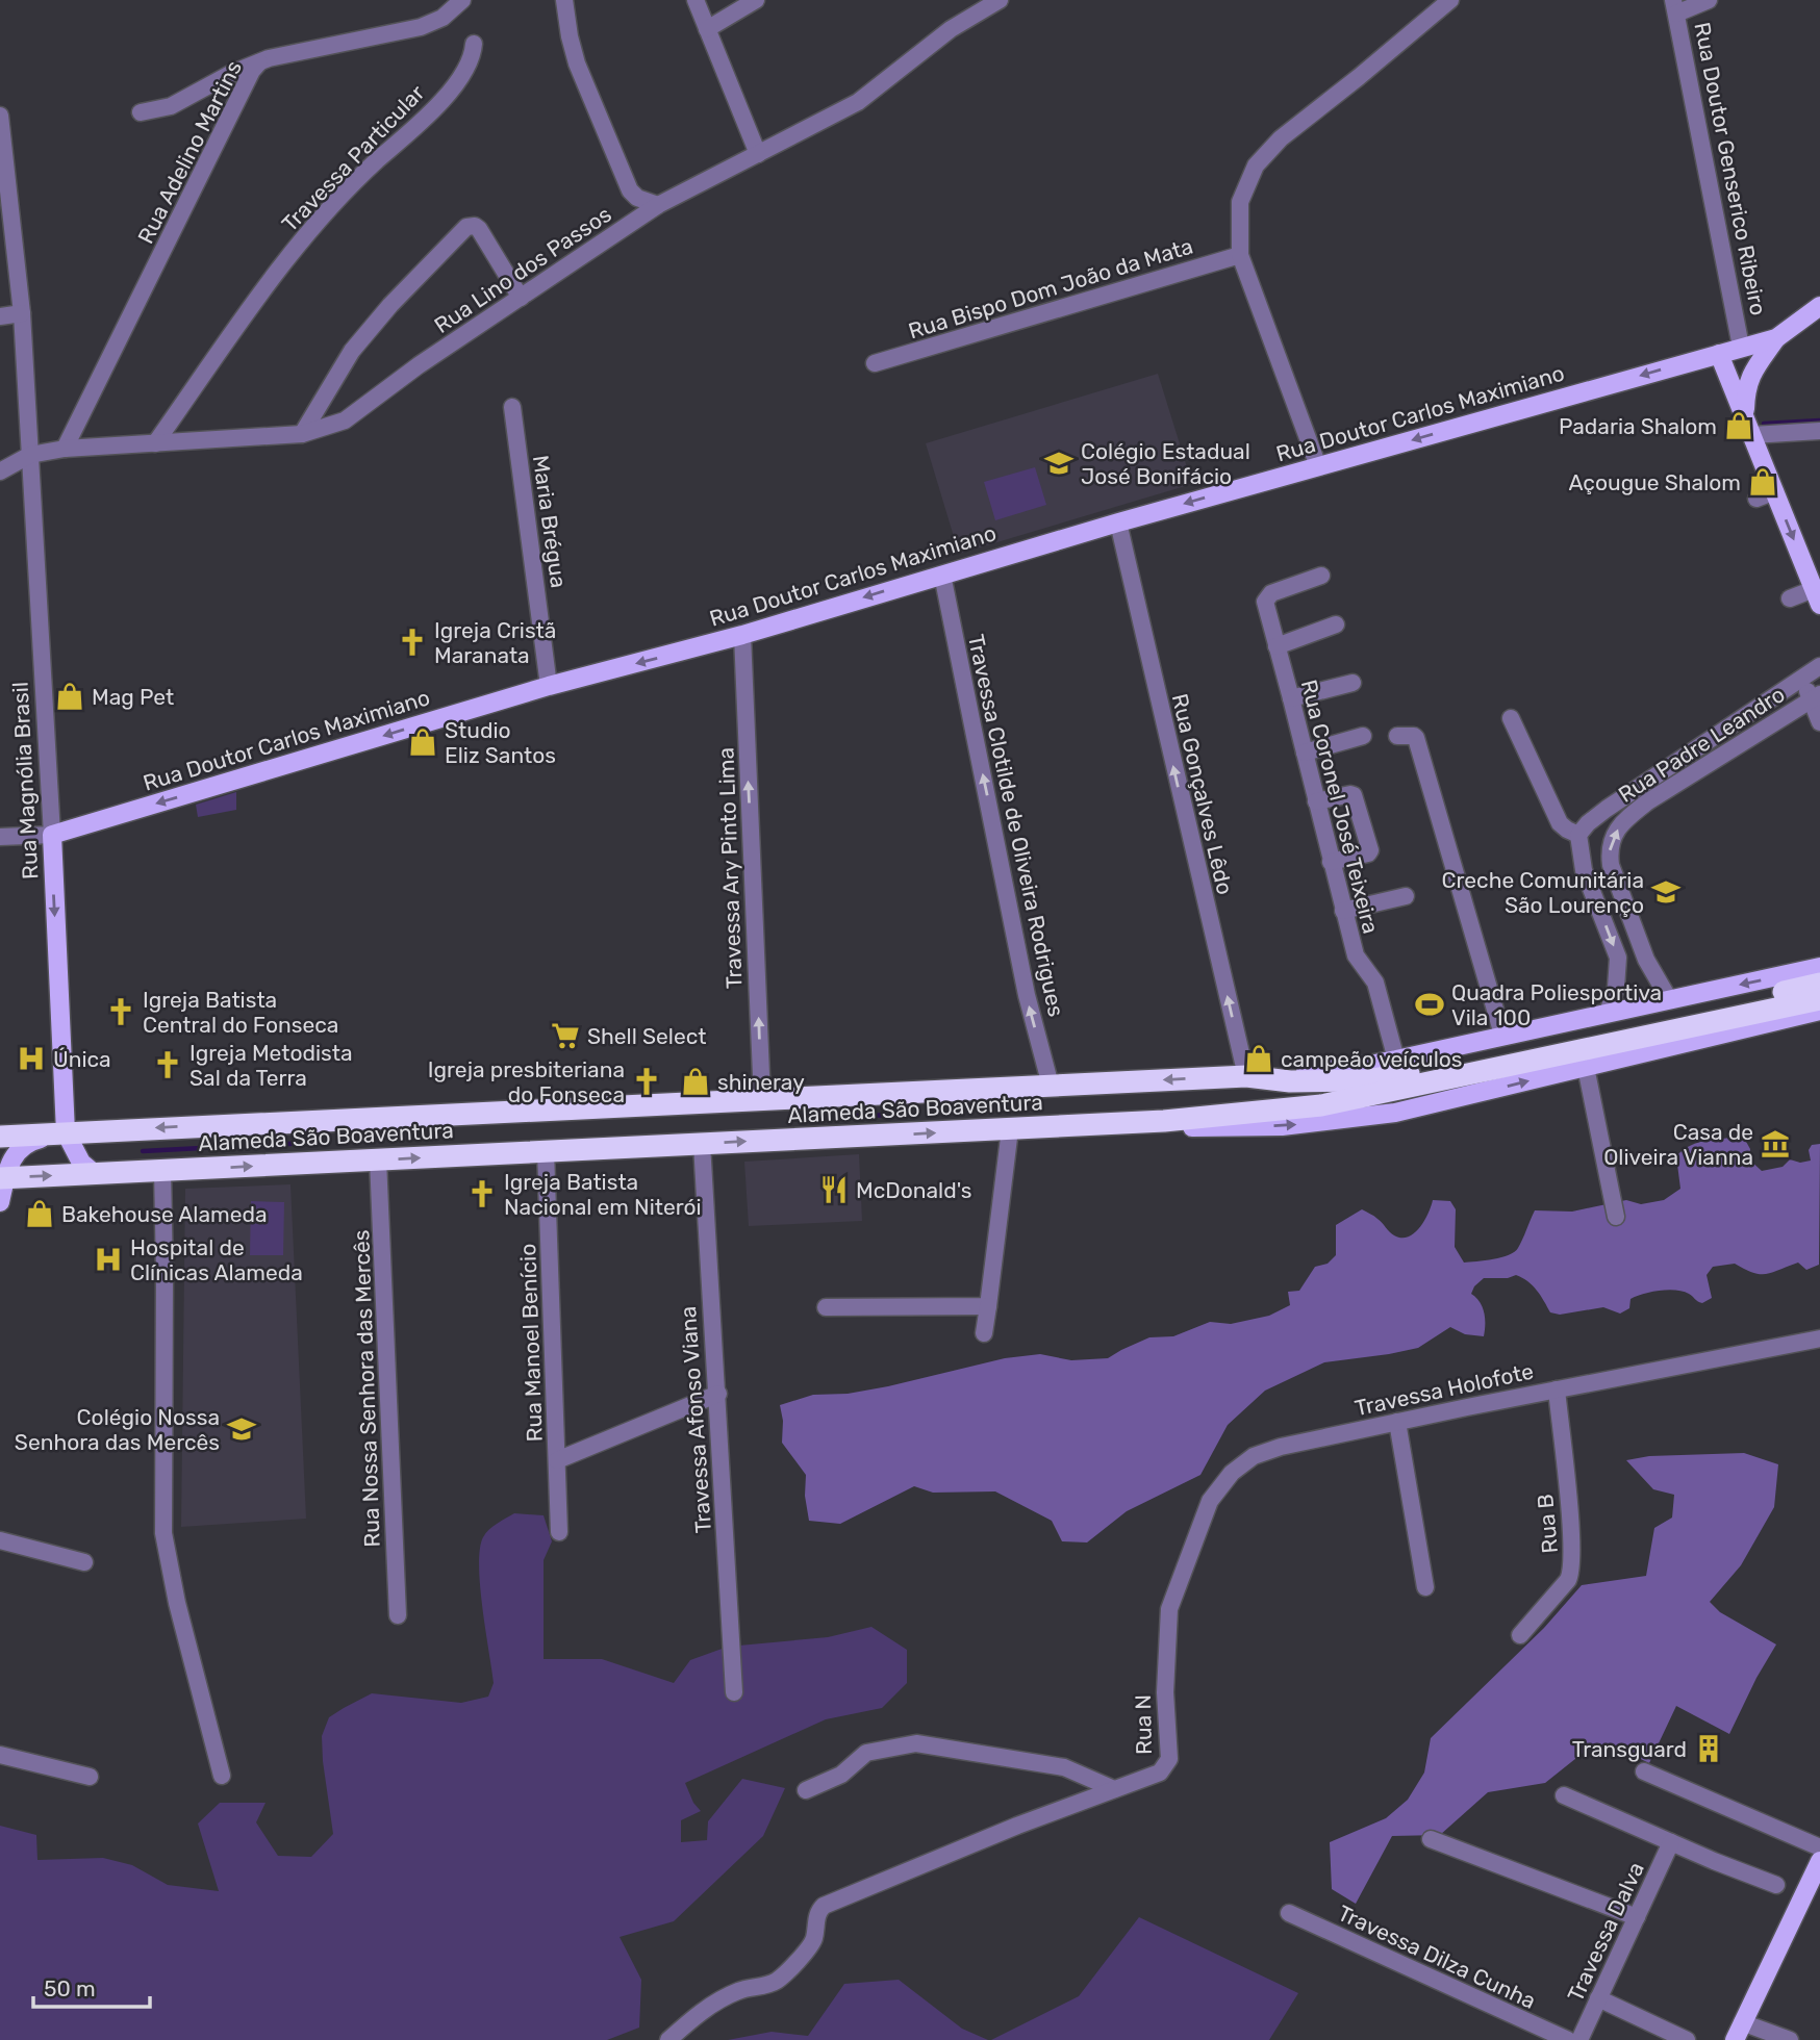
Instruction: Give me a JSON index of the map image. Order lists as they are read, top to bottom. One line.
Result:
{"streets":{"highway":["Alameda São Boaventura"],"main road":["Rua Doutor Carlos Maximiano","Rua Magnólia Brasil"],"street":["Rua Adelino Martins","Travessa Particular","Rua Doutor Genserico Ribeiro","Rua Lino dos Passos","Rua Bispo Dom João da Mata","Maria Brégua","Rua Padre Leandro","Rua Gonçalves Lêdo","Rua Coronel José Teixeira","Travessa Clotilde de Oliveira Rodrigues","Travessa Ary Pinto Lima","Rua Manoel Benício","Rua Nossa Senhora das Mercês","Travessa Holofote","Travessa Afonso Viana","Rua B","Rua N","Travessa Dalva","Travessa Dilza Cunha"]},"crossings":[["Rua Adelino Martins","Rua Lino dos Passos"],["Travessa Particular","Rua Lino dos Passos"],["Rua Doutor Genserico Ribeiro","Rua Doutor Carlos Maximiano"],["Rua Lino dos Passos","Rua Magnólia Brasil"],["Rua Doutor Carlos Maximiano","Maria Brégua"],["Rua Doutor Carlos Maximiano","Rua Magnólia Brasil"],["Rua Doutor Carlos Maximiano","Rua Gonçalves Lêdo"],["Rua Doutor Carlos Maximiano","Travessa Clotilde de Oliveira Rodrigues"],["Rua Doutor Carlos Maximiano","Travessa Ary Pinto Lima"],["Rua Padre Leandro","Alameda São Boaventura"],["Rua Magnólia Brasil","Alameda São Boaventura"],["Rua Gonçalves Lêdo","Alameda São Boaventura"],["Rua Coronel José Teixeira","Alameda São Boaventura"],["Travessa Clotilde de Oliveira Rodrigues","Alameda São Boaventura"],["Travessa Ary Pinto Lima","Alameda São Boaventura"],["Alameda São Boaventura","Rua Manoel Benício"],["Alameda São Boaventura","Rua Nossa Senhora das Mercês"],["Alameda São Boaventura","Travessa Afonso Viana"],["Travessa Holofote","Rua B"],["Travessa Holofote","Rua N"]],"one_way":["Rua Doutor Carlos Maximiano","Rua Gonçalves Lêdo","Travessa Clotilde de Oliveira Rodrigues","Travessa Ary Pinto Lima"],"places":{"shop":["Padaria Shalom","Açougue Shalom","Mag Pet","Studio Eliz Santos","campeão veículos","shineray","Bakehouse Alameda"],"school or university":["Colégio Estadual José Bonifácio","Creche Comunitária São Lourenço","Colégio Nossa Senhora das Mercês"],"church":["Igreja Cristã Maranata","Igreja Batista Central do Fonseca","Igreja Metodista Sal da Terra","Igreja presbiteriana do Fonseca","Igreja Batista Nacional em Niterói"],"sports":["Quadra Poliesportiva Vila 100"],"supermarket":["Shell Select"],"hospital":["Única","Hospital de Clínicas Alameda"],"museum":["Casa de Oliveira Vianna"],"restaurant":["McDonald's"],"building":["Transguard"]},"scale_bar":"50 m"}
